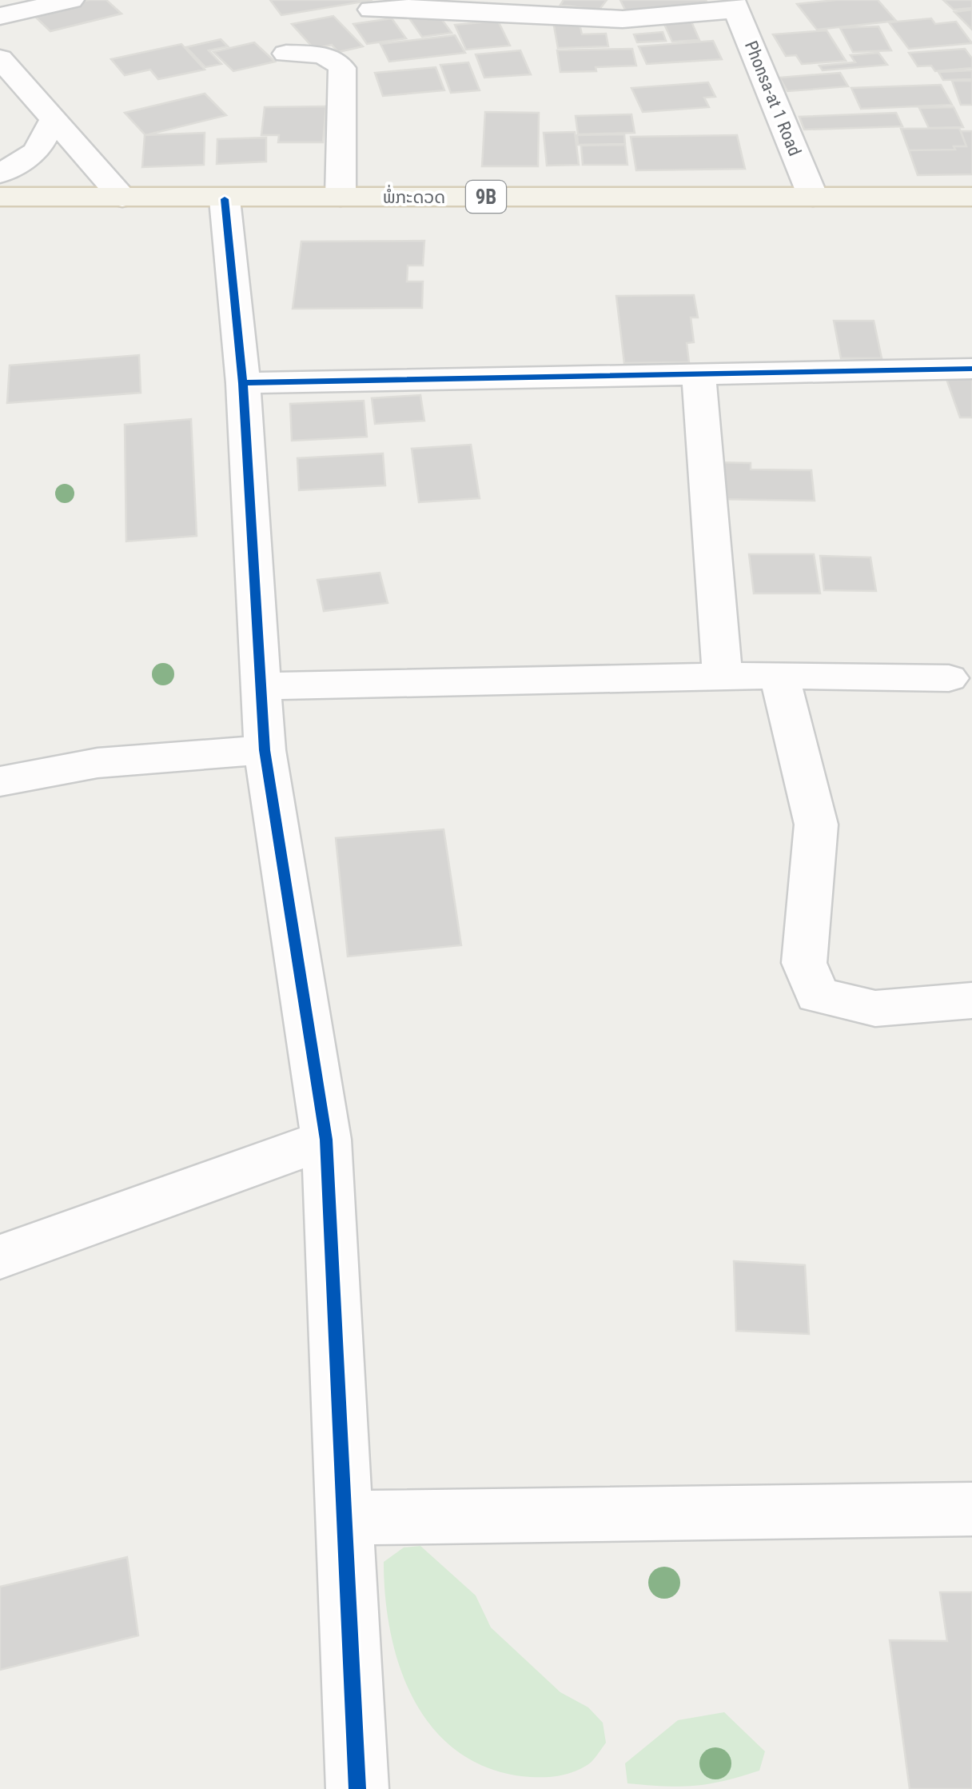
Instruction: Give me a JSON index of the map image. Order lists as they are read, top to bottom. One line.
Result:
{"streets":{"main road":["ພໍ່ກະດວດ","9B"],"street":["Phonsa-at 1 Road"]},"crossings":[["Phonsa-at 1 Road","ພໍ່ກະດວດ"]]}
